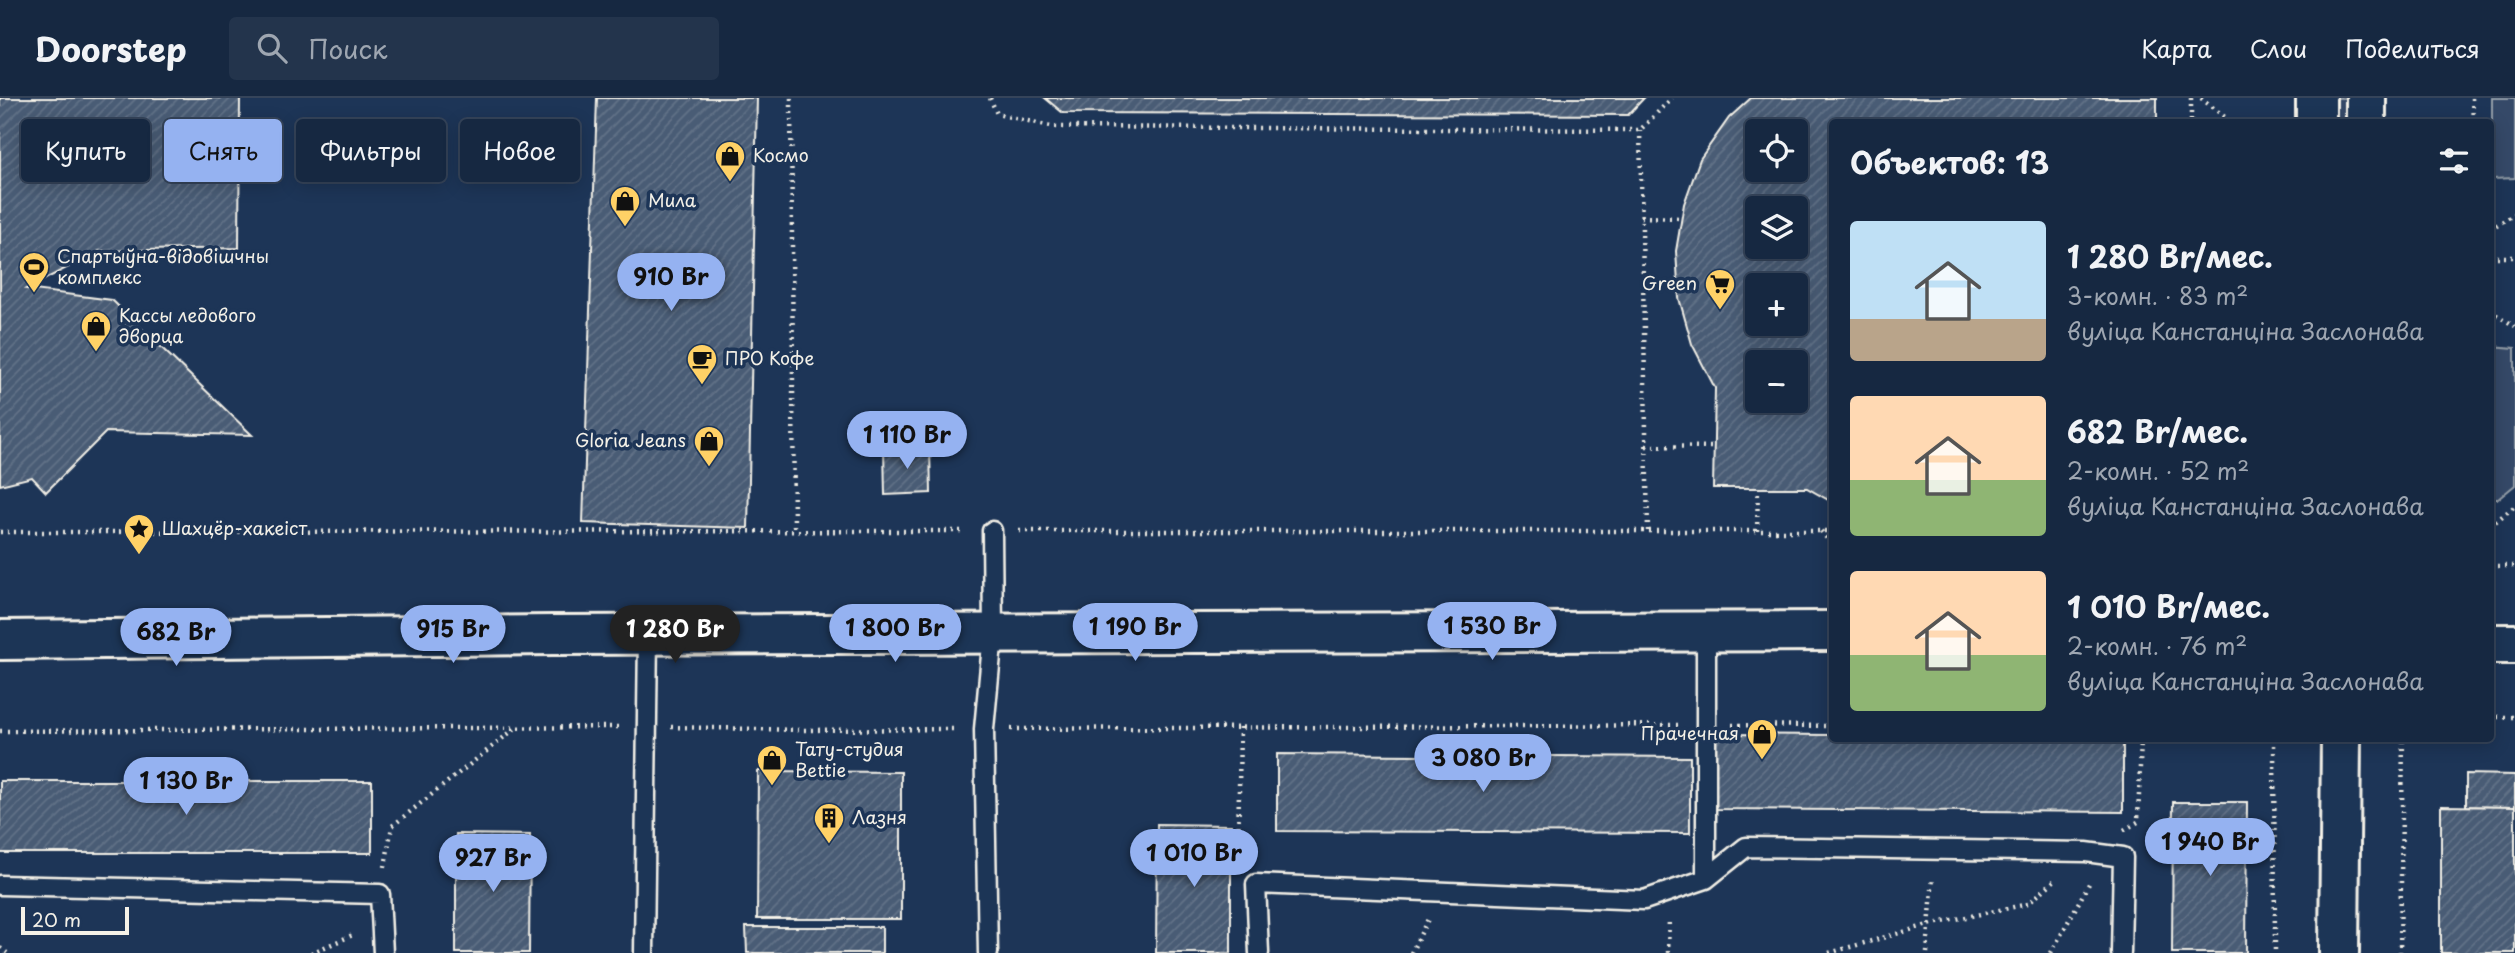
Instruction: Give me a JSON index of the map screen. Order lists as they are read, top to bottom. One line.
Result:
{"places":{"shop":["Космо","Мила","Кассы ледового дворца","Gloria Jeans","Прачечная","Тату-студия Bettie"],"sports":["Спартыўна-відовішчны комплекс"],"supermarket":["Green"],"cafe":["ПРО Кофе"],"place":["Шахцёр-хакеіст"],"building":["Лазня"]},"scale_bar":"20 m","page":{"header":"Doorstep","search":"Поиск","nav":["Карта","Слои","Поделиться"],"map_buttons":["+","−"],"chip":["Купить","Снять","Фильтры","Новое"],"heading":"Объектов: 13","list":[{"name":"1 280 Br/мес.","note":"3-комн. · 83 m² · вуліца Канстанціна Заслонава"},{"name":"682 Br/мес.","note":"2-комн. · 52 m² · вуліца Канстанціна Заслонава"},{"name":"1 010 Br/мес.","note":"2-комн. · 76 m² · вуліца Канстанціна Заслонава"}],"price":["910 Br","1 110 Br","1 530 Br","1 190 Br","1 800 Br","915 Br","1 280 Br","682 Br","3 080 Br","1 130 Br","1 940 Br","1 010 Br","927 Br"],"scale":"20 m"}}
